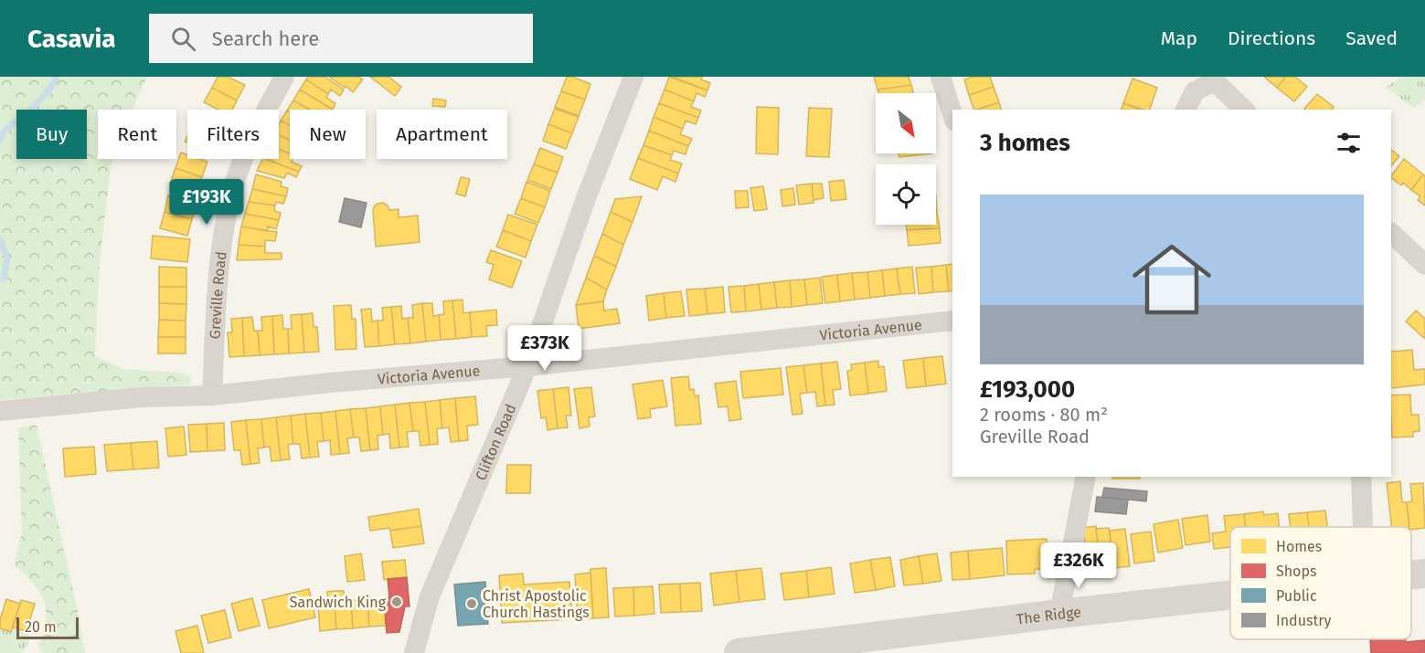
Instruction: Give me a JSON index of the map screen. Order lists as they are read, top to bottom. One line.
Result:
{"streets":{"main road":["The Ridge"],"street":["Greville Road","Victoria Avenue","Clifton Road"]},"crossings":[["Greville Road","Victoria Avenue"],["Victoria Avenue","Clifton Road"]],"places":["Sandwich King","Christ Apostolic Church Hastings"],"legend":["Homes","Shops","Public","Industry"],"scale_bar":"20 m","north":"bottom right","page":{"header":"Casavia","search":"Search here","nav":["Map","Directions","Saved"],"chip":["Buy","Rent","Filters","New","Apartment"],"heading":"3 homes","list":[{"name":"£193,000","note":"2 rooms · 80 m² · Greville Road"}],"price":["£193K","£373K","£326K"],"scale":"20 m"}}
